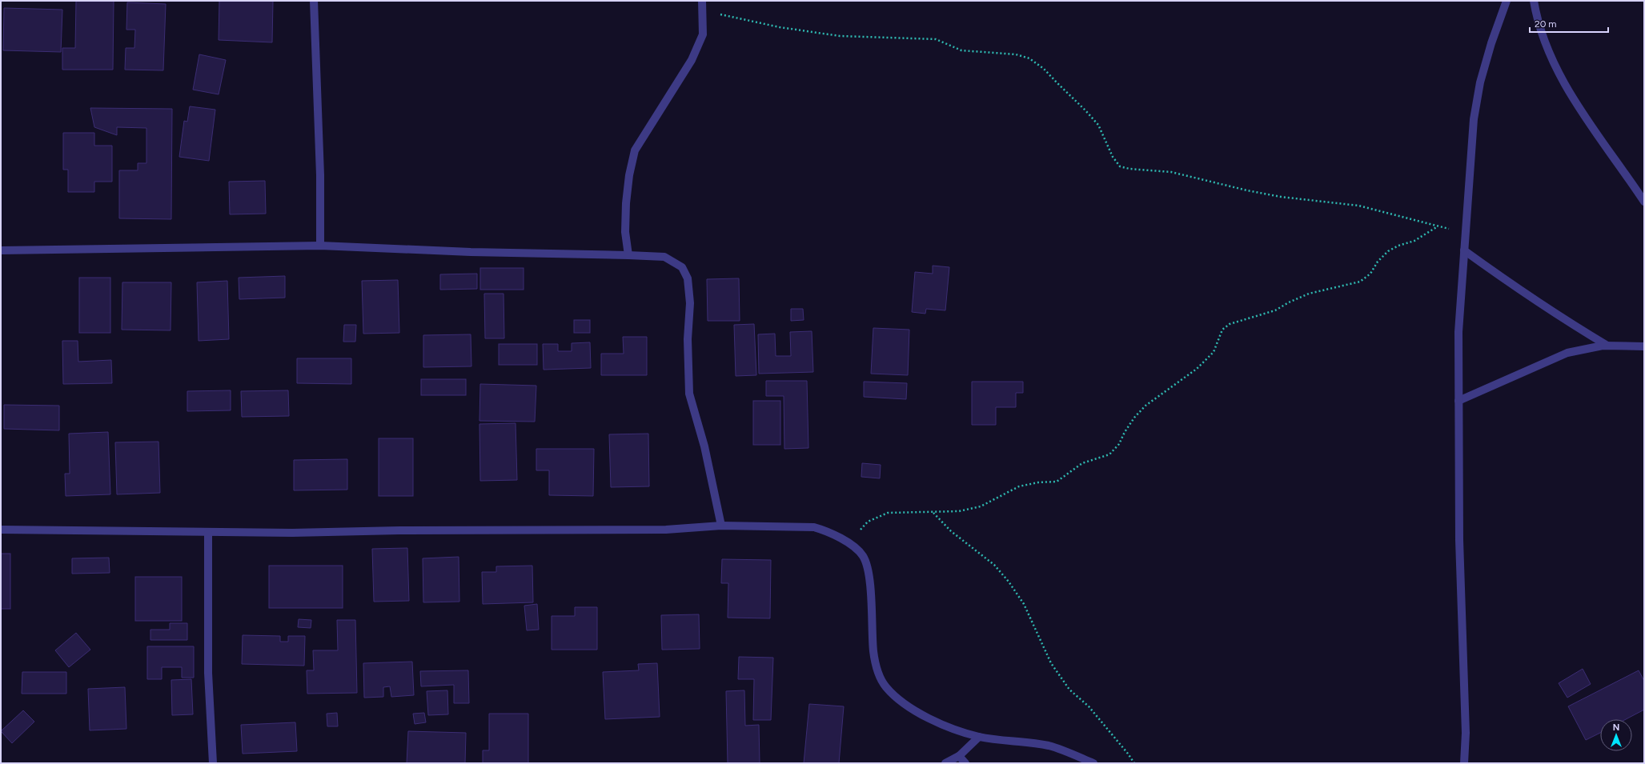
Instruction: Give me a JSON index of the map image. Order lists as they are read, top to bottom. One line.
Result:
{"scale_bar":"20 m","north":"top"}
